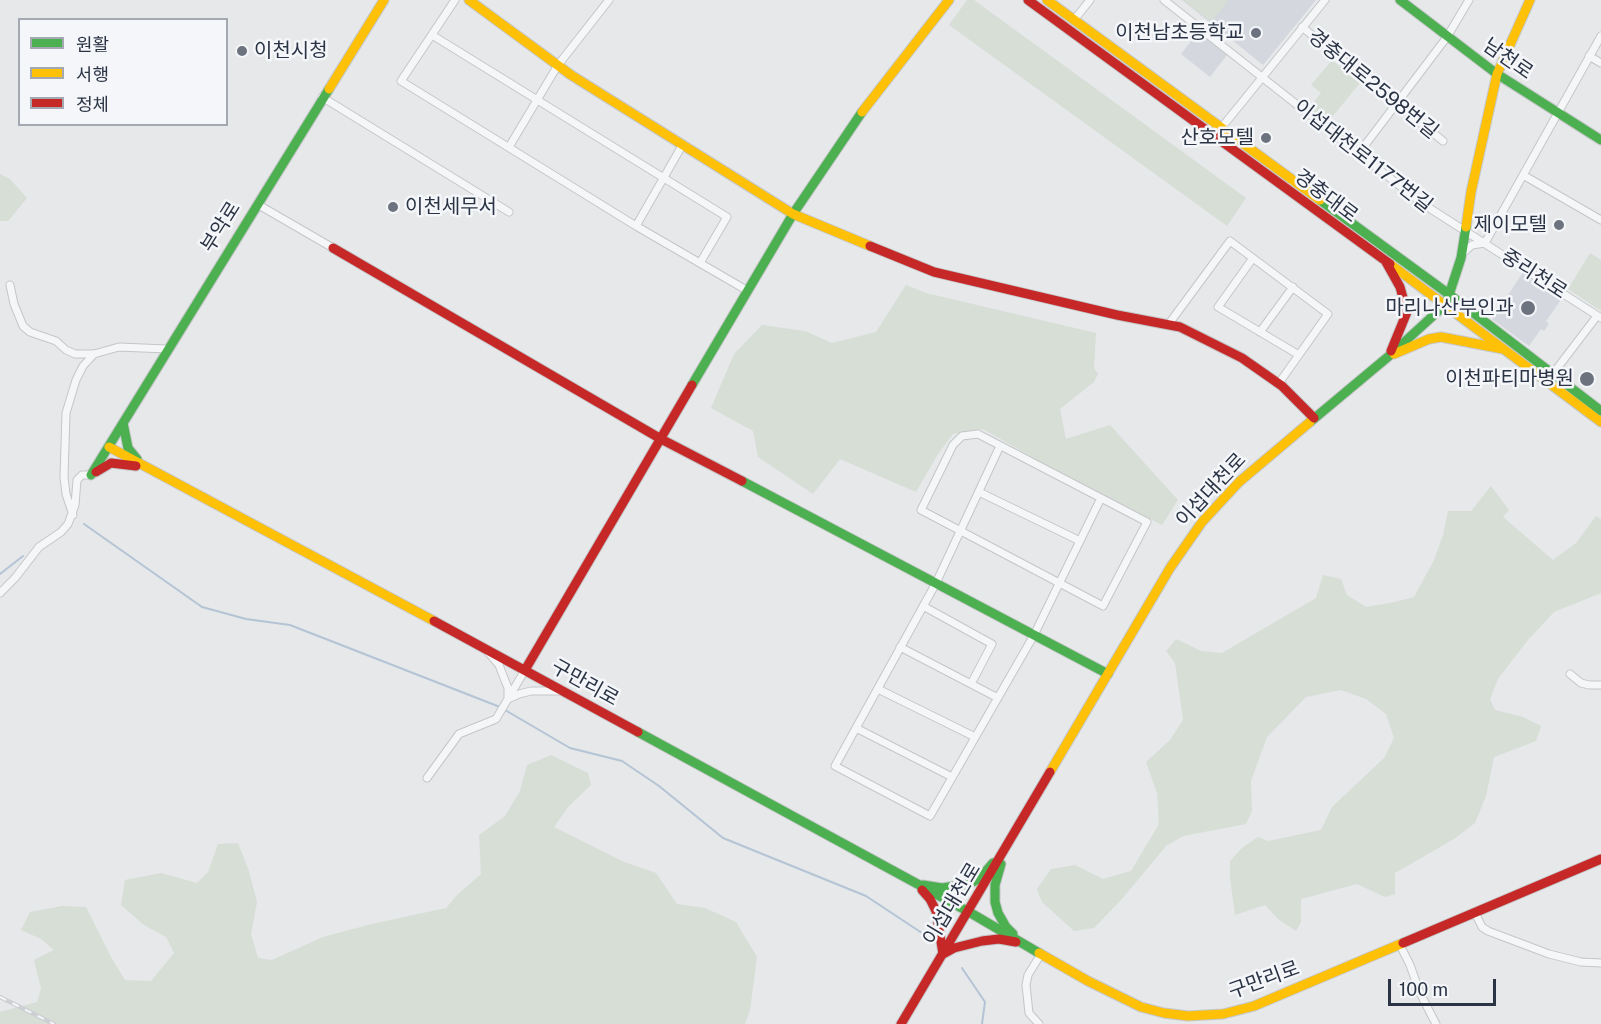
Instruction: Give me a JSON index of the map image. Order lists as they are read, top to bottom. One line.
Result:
{"streets":{"street":["남천로","경충대로2598번길","이섭대천로1177번길","경충대로","부악로","중리천로","이섭대천로","구만리로"]},"crossings":[["남천로","이섭대천로"],["경충대로2598번길","이섭대천로1177번길"],["경충대로2598번길","경충대로"],["이섭대천로1177번길","중리천로"],["이섭대천로1177번길","이섭대천로"],["경충대로","이섭대천로"],["부악로","구만리로"],["중리천로","이섭대천로"],["이섭대천로","구만리로"]],"places":["이천남초등학교","이천시청","산호모텔","이천세무서","제이모텔","마리나산부인과","이천파티마병원"],"legend":["원활","서행","정체"],"scale_bar":"100 m"}
